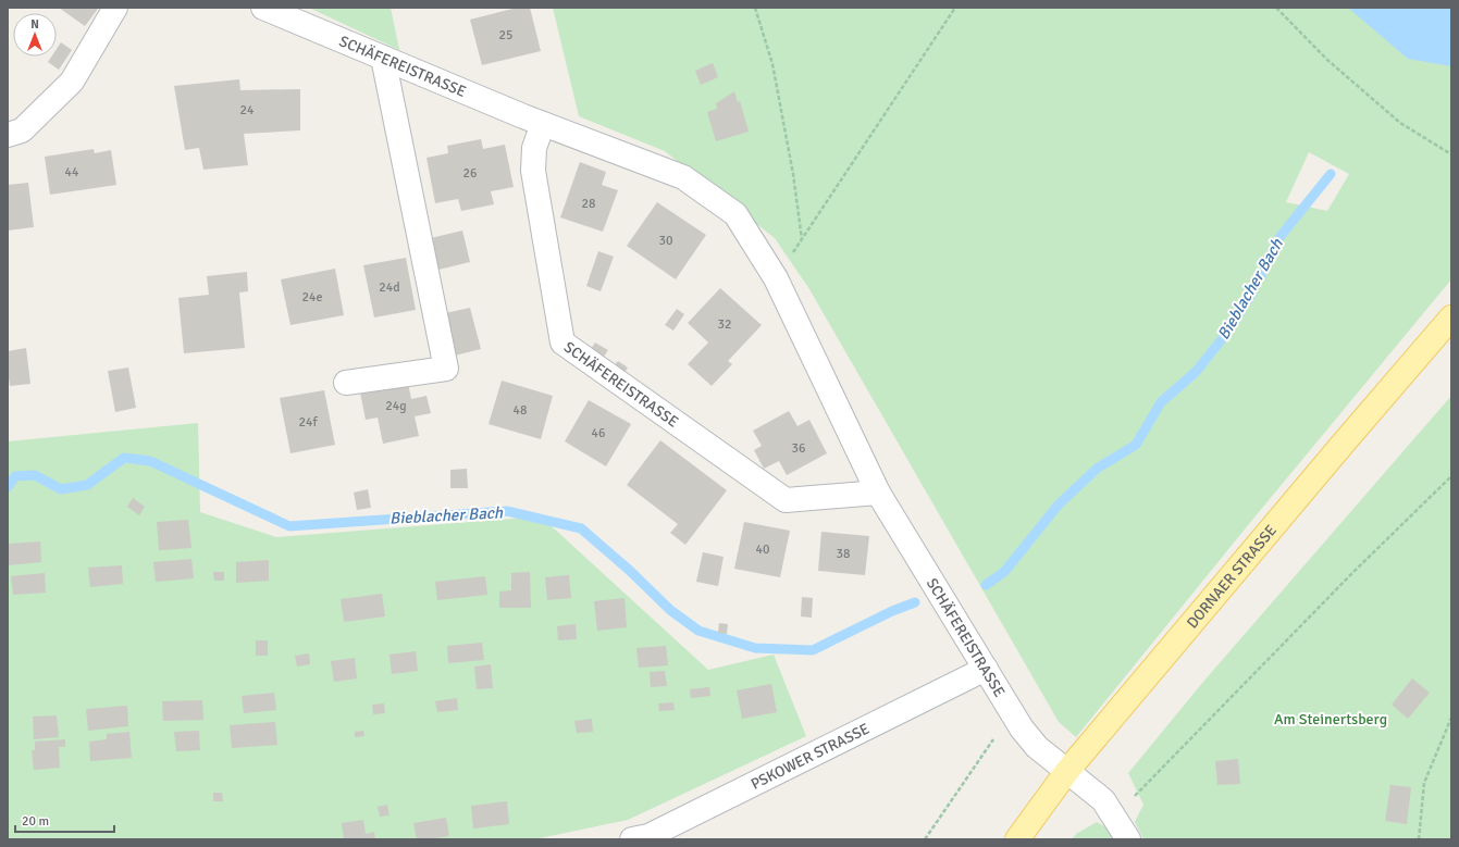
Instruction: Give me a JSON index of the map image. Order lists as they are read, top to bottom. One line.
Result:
{"streets":{"main road":["DORNAER STRASSE"],"street":["SCHÄFEREISTRASSE","PSKOWER STRASSE"]},"crossings":[["SCHÄFEREISTRASSE","DORNAER STRASSE"],["SCHÄFEREISTRASSE","PSKOWER STRASSE"]],"water":["Bieblacher Bach"],"parks":["Am Steinertsberg"],"house_numbers":["25","24","44","26","28","30","24d","24e","32","24g","48","24f","46","36","40","38"],"scale_bar":"20 m","north":"top"}
